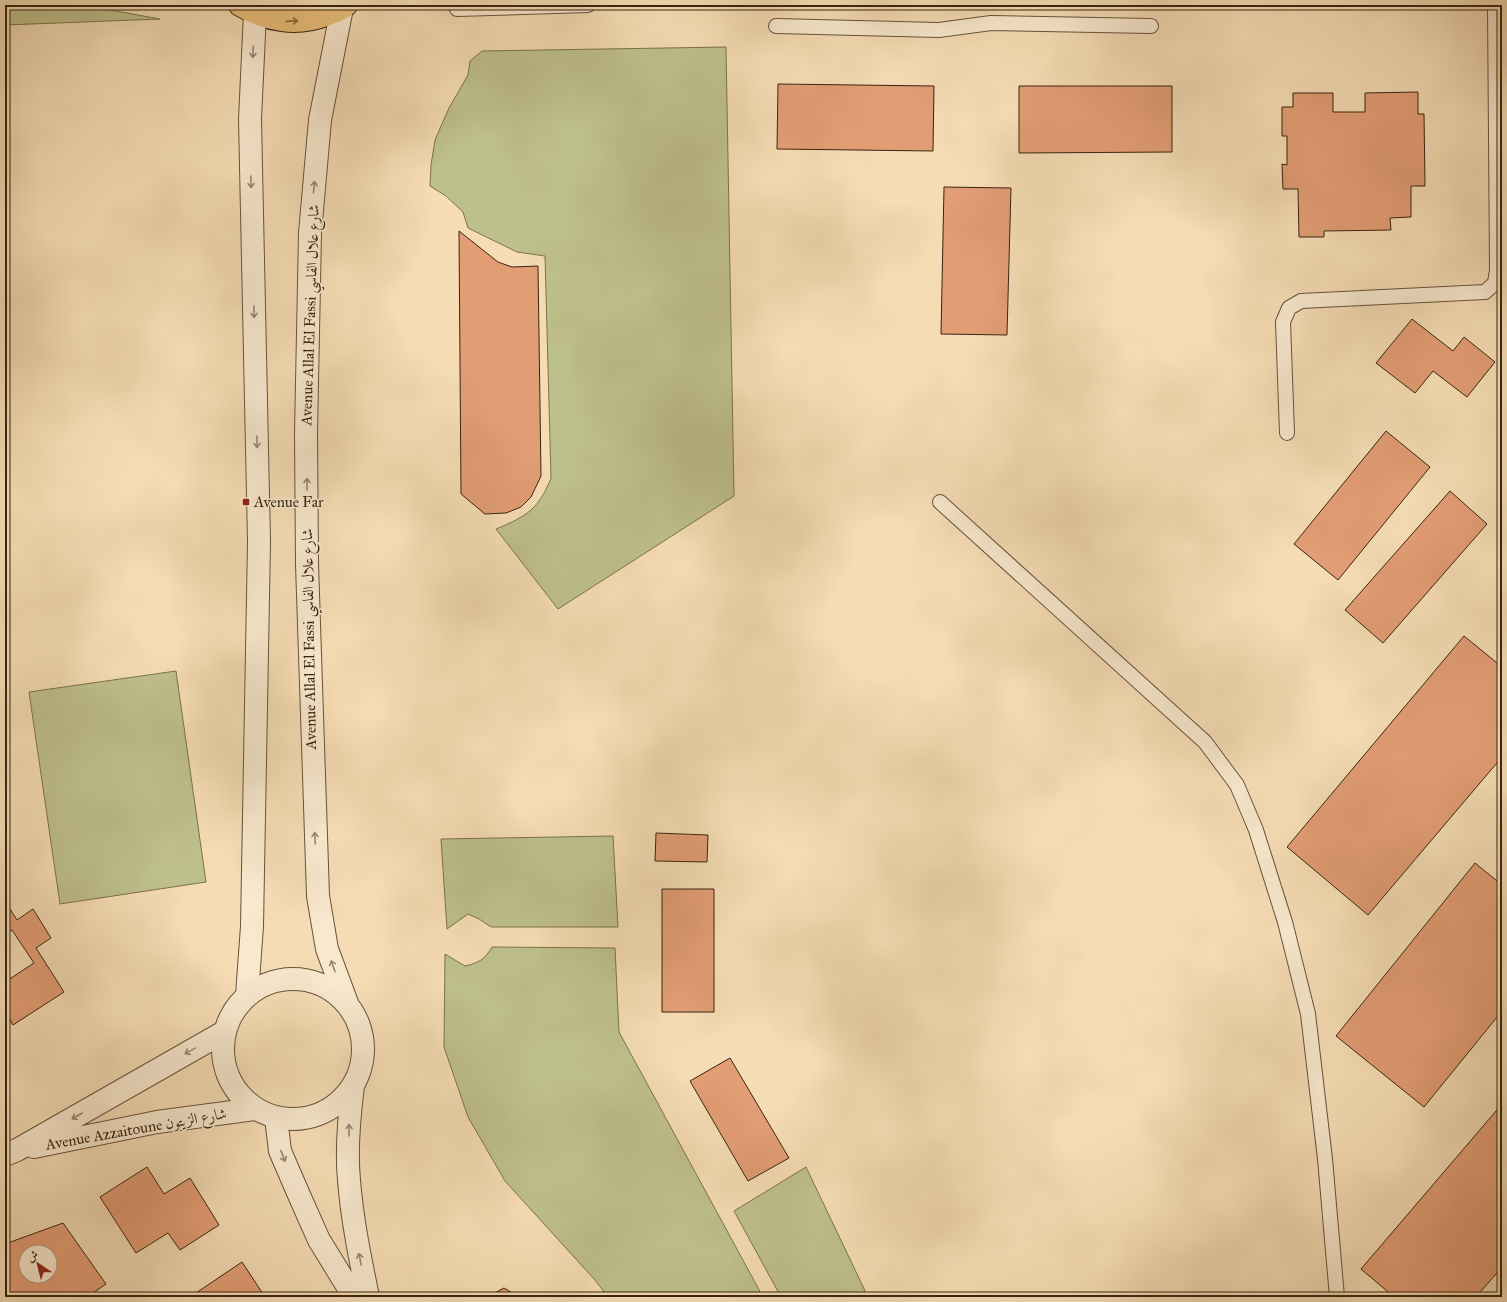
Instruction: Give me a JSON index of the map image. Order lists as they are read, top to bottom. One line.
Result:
{"streets":{"street":["Avenue Allal El Fassi شارع علال الفاسي","Avenue Azzaitoune شارع الزيتون"]},"crossings":[["Avenue Allal El Fassi شارع علال الفاسي","Avenue Azzaitoune شارع الزيتون"]],"places":{"transit":["Avenue Far"]},"north":"top left"}
